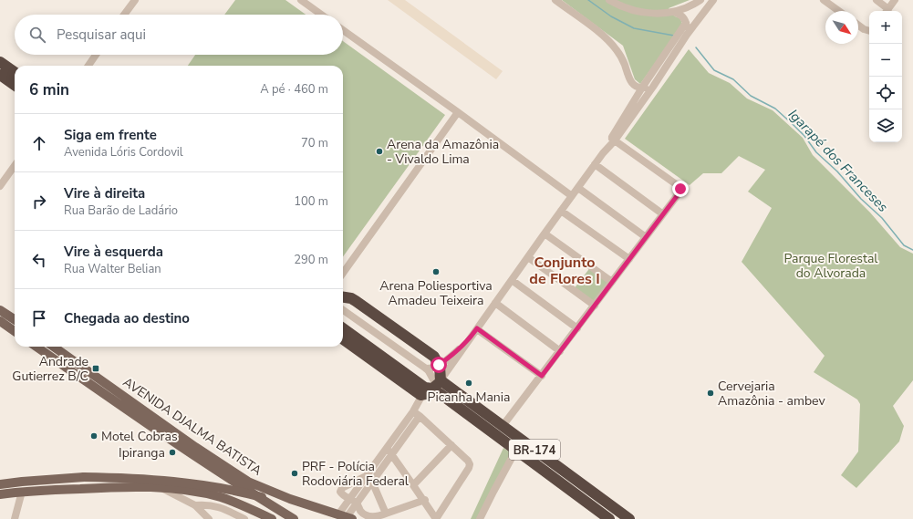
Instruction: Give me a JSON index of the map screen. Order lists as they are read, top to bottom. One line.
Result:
{"streets":{"highway":["BR-174"],"main road":["AVENIDA DJALMA BATISTA"]},"districts":["Conjunto de Flores I"],"water":["Igarapé dos Franceses"],"parks":["Parque Florestal do Alvorada"],"places":{"other":["Arena da Amazônia - Vivaldo Lima","Arena Poliesportiva Amadeu Teixeira","Picanha Mania","Cervejaria Amazônia - ambev","Motel Cobras","Ipiranga","PRF - Polícia Rodoviária Federal"],"transit":["Andrade Gutierrez B/C"]},"north":"bottom right","page":{"map_buttons":["+","−"],"search":"Pesquisar aqui","heading":["6 min","A pé · 460 m"],"list":[["Siga em frente","Avenida Lóris Cordovil","70 m"],["Vire à direita","Rua Barão de Ladário","100 m"],["Vire à esquerda","Rua Walter Belian","290 m"],"Chegada ao destino"]}}
